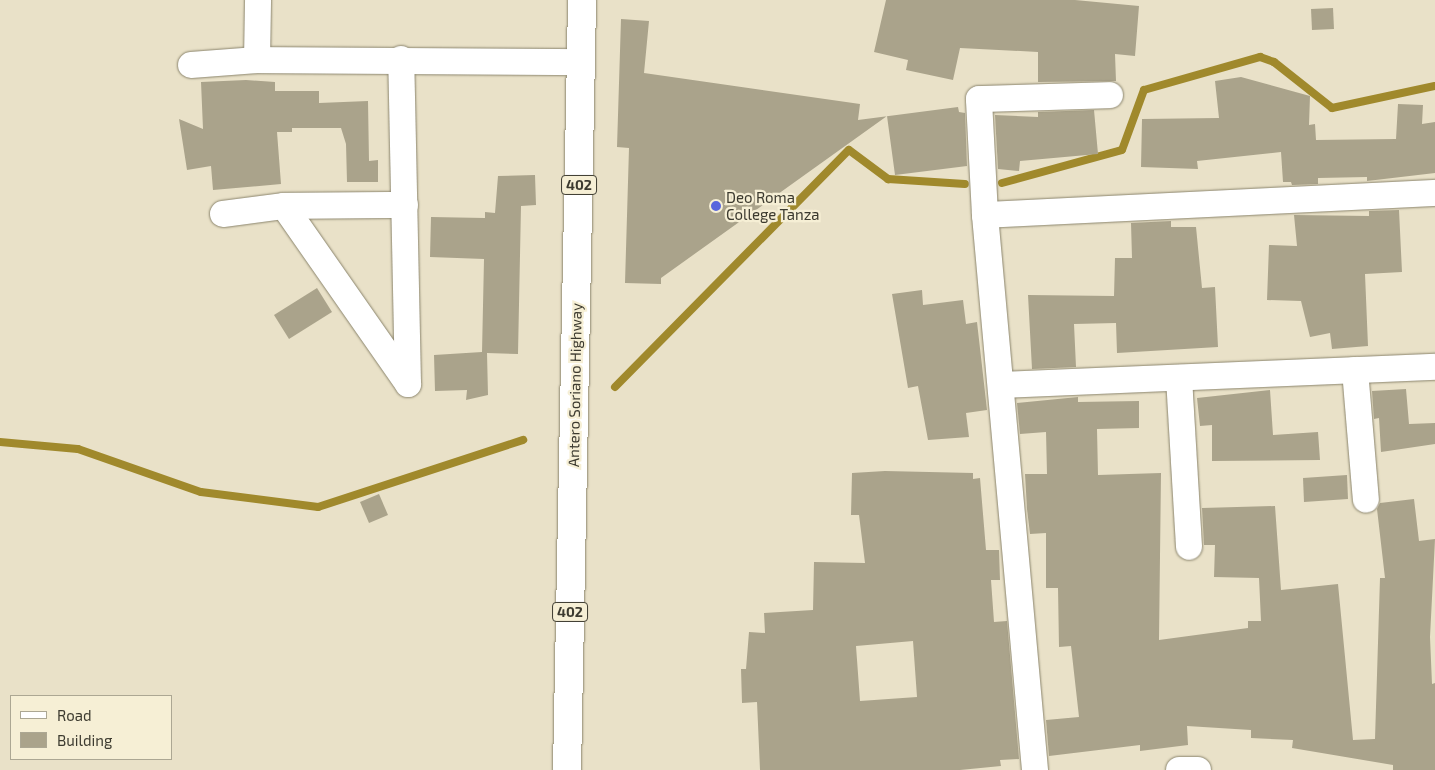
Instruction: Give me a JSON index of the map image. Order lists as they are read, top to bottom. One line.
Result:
{"streets":{"main road":["402","Antero Soriano Highway"]},"places":["Deo Roma College Tanza"],"legend":["Road","Building"]}
